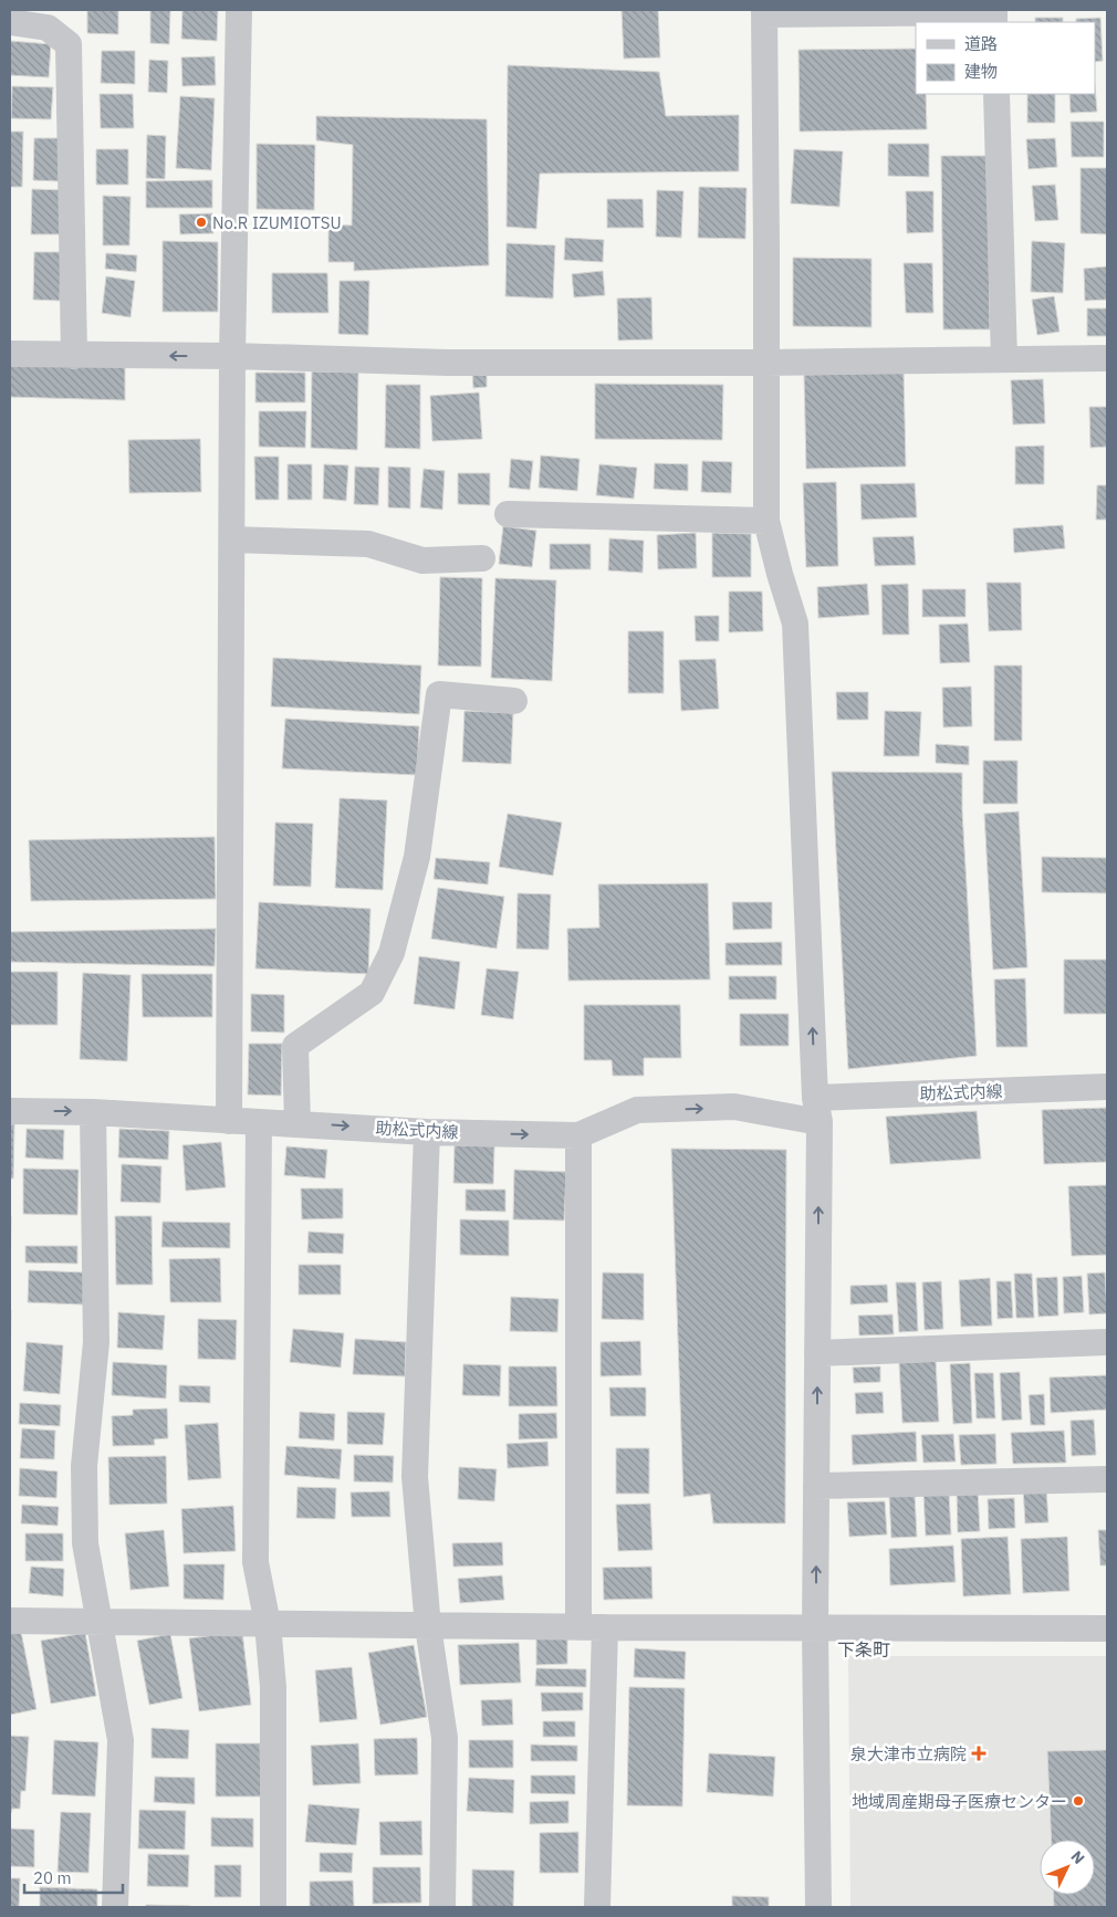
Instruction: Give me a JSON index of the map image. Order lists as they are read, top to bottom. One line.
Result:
{"streets":{"street":["助松式内線"]},"one_way":["助松式内線"],"districts":["下条町"],"places":{"other":["No.R IZUMIOTSU","地域周産期母子医療センター"],"health":["泉大津市立病院"]},"legend":["道路","建物"],"scale_bar":"20 m","north":"top right"}
